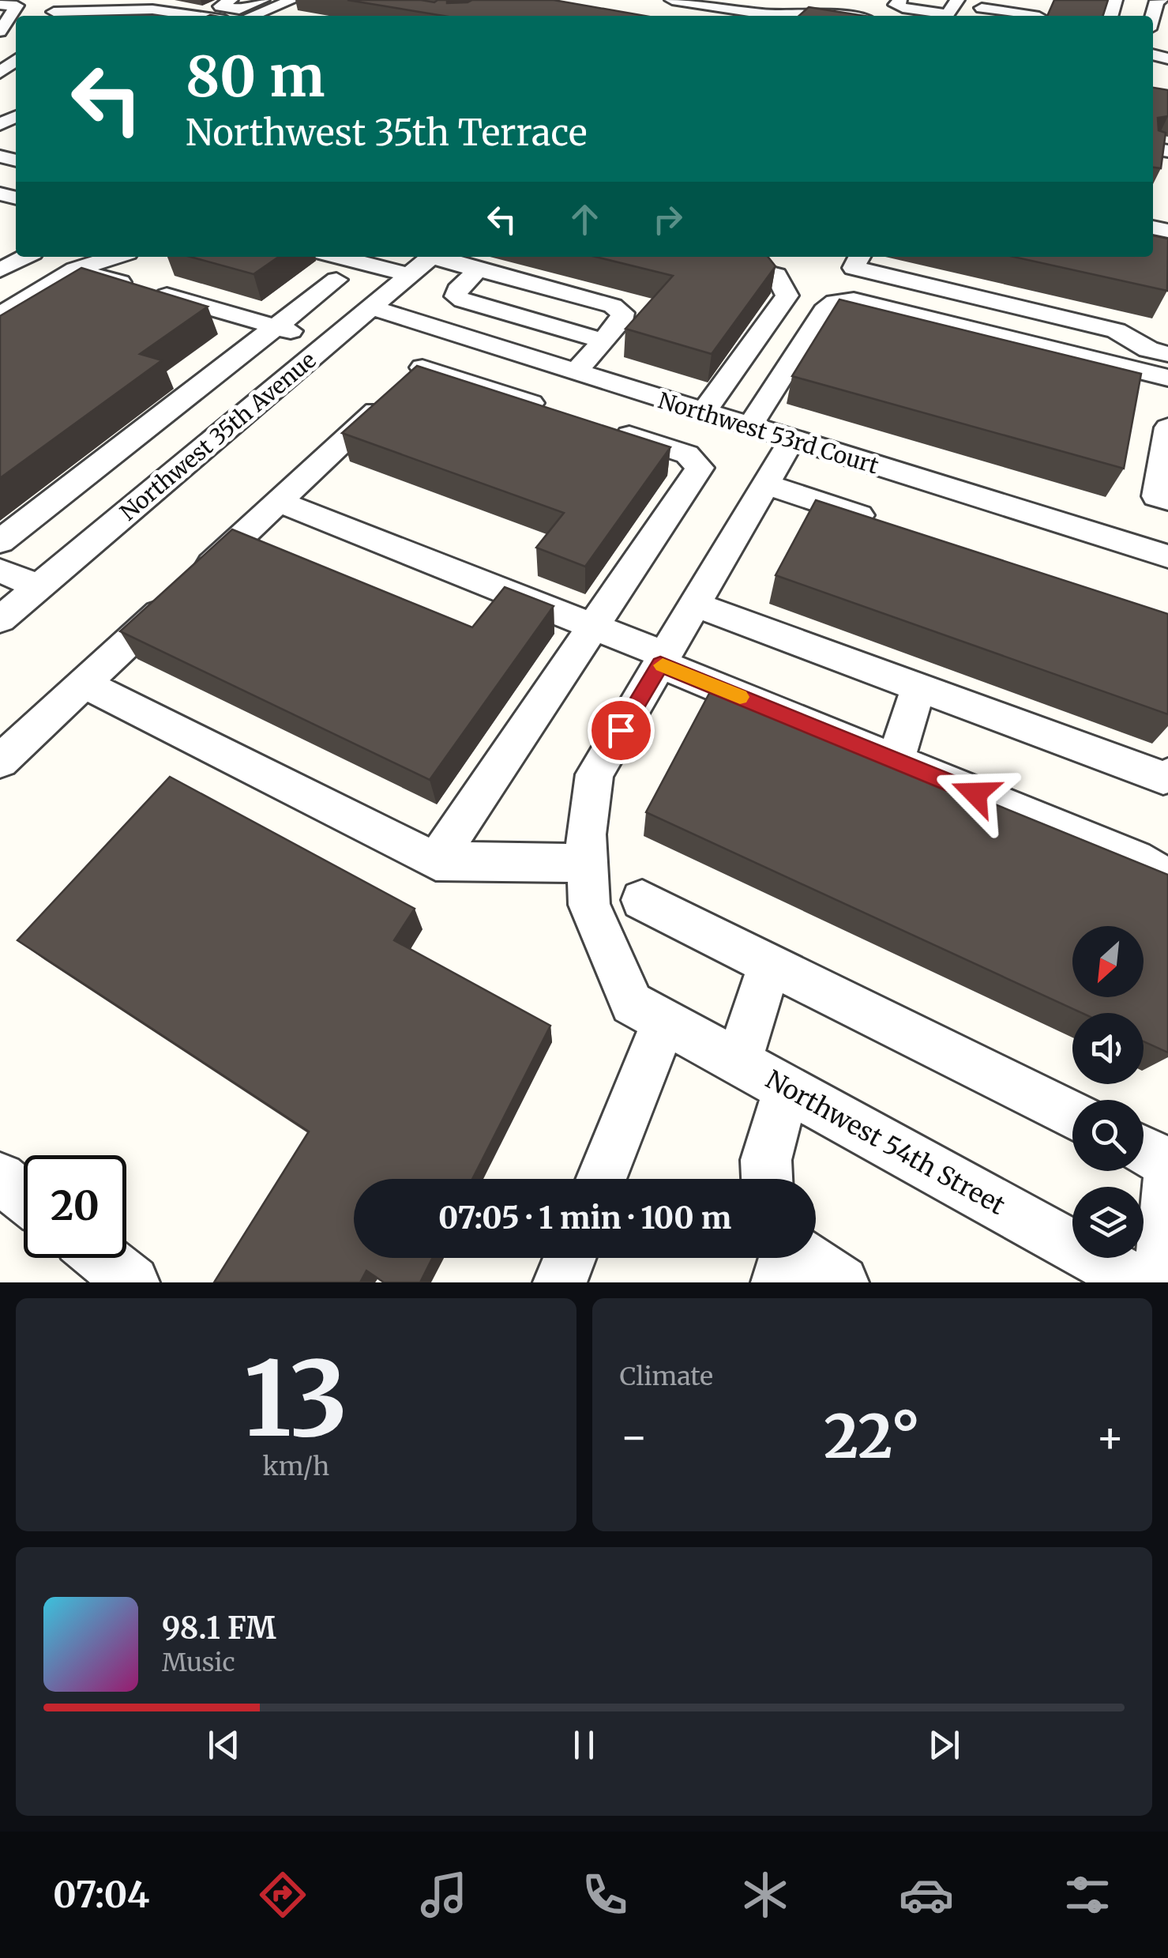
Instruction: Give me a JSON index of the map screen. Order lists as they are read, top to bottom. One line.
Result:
{"streets":{"street":["Northwest 53rd Court","Northwest 35th Avenue","Northwest 54th Street"]},"crossings":[["Northwest 53rd Court","Northwest 35th Avenue"]],"north":"bottom left","page":{"turn":["80 m","Northwest 35th Terrace"],"limit":"20","trip":"07:05 · 1 min · 100 m","tile":[["13","km/h"],"Climate"],"heat":["−","22°","+"],"song":["98.1 FM","Music"],"tabs":"07:04"}}
